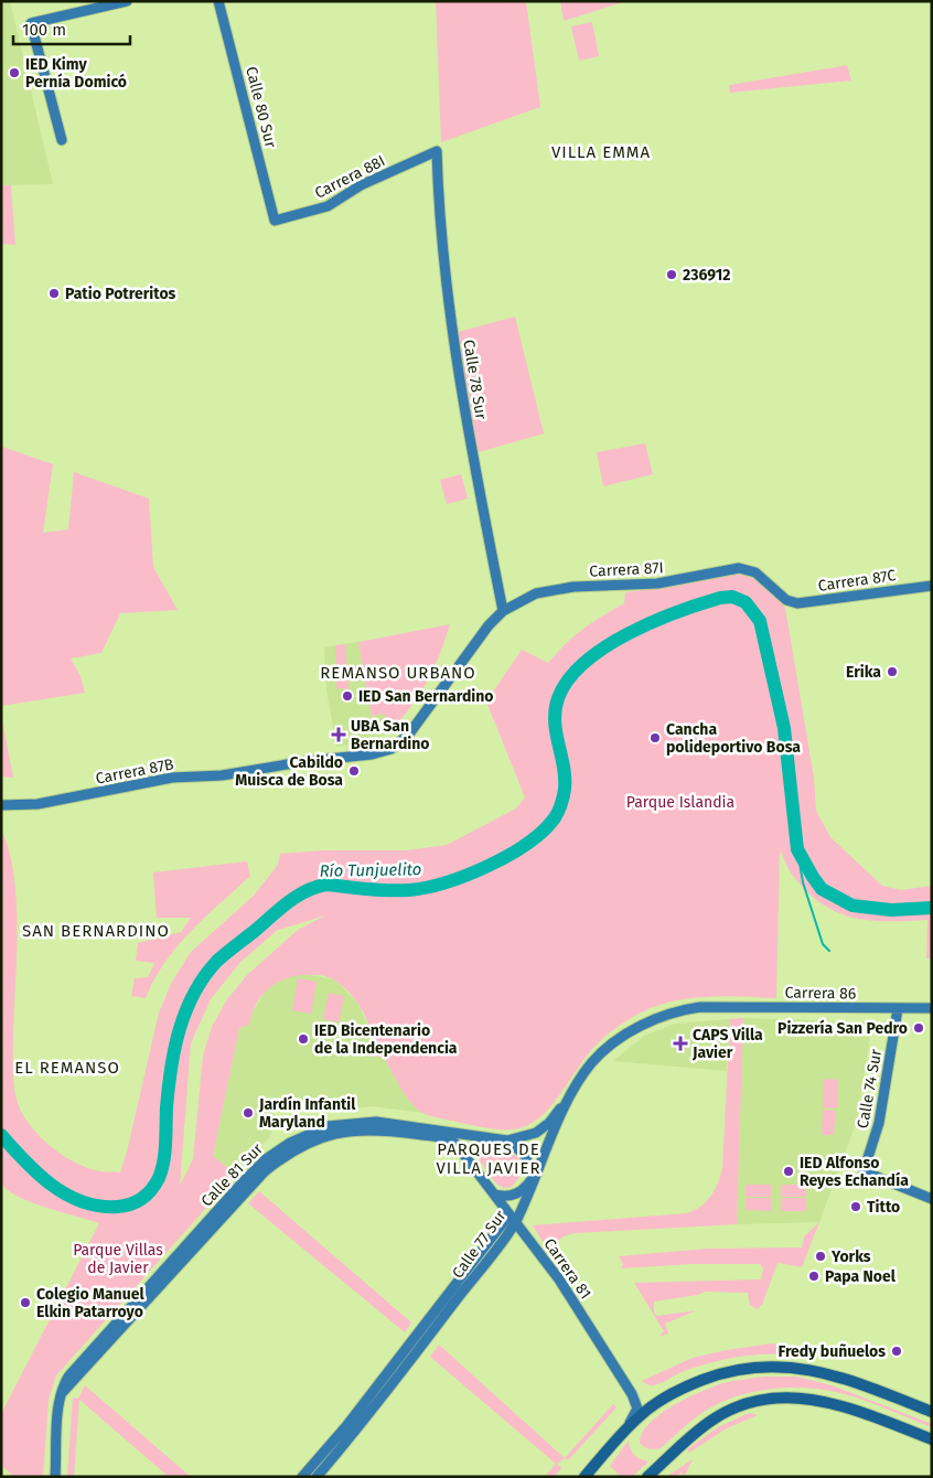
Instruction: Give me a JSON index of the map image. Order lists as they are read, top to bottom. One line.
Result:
{"streets":{"street":["Calle 80 Sur","Carrera 88I","Calle 78 Sur","Carrera 87I","Carrera 87C","Carrera 87B","Carrera 86","Calle 74 Sur","Calle 81 Sur","Calle 77 Sur","Carrera 81"]},"crossings":[["Calle 80 Sur","Carrera 88I"],["Carrera 88I","Calle 78 Sur"],["Calle 78 Sur","Carrera 87I"],["Calle 78 Sur","Carrera 87B"],["Carrera 87I","Carrera 87C"],["Carrera 87I","Carrera 87B"],["Carrera 86","Calle 74 Sur"],["Carrera 86","Calle 77 Sur"],["Calle 81 Sur","Calle 77 Sur"],["Calle 81 Sur","Carrera 81"],["Calle 77 Sur","Carrera 81"]],"districts":["VILLA EMMA","REMANSO URBANO","SAN BERNARDINO","EL REMANSO","PARQUES DE VILLA JAVIER"],"water":["Río Tunjuelito"],"parks":["Parque Islandia","Parque Villas de Javier"],"places":{"other":["IED Kimy Pernía Domicó","236912","Patio Potreritos","Erika","IED San Bernardino","Cancha polideportivo Bosa","Cabildo Muisca de Bosa","Pizzería San Pedro","IED Bicentenario de la Independencia","Jardín Infantil Maryland","IED Alfonso Reyes Echandía","Titto","Yorks","Papa Noel","Colegio Manuel Elkin Patarroyo","Fredy buñuelos"],"health":["UBA San Bernardino","CAPS Villa Javier"]},"scale_bar":"100 m"}
